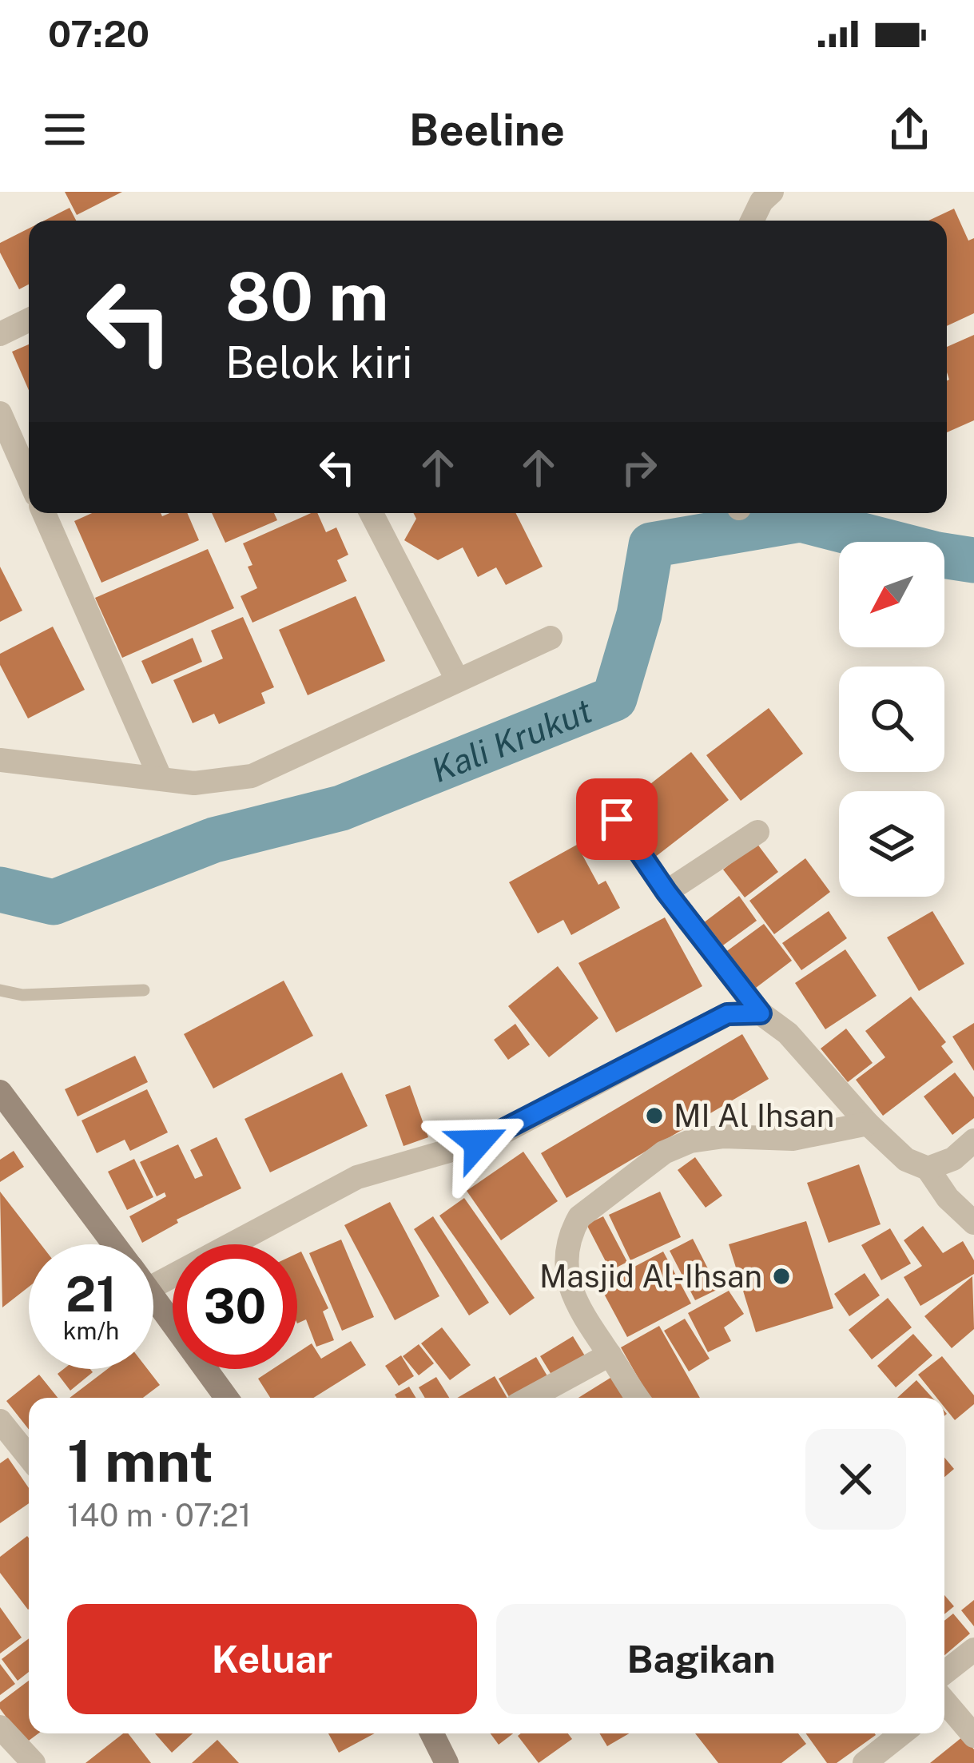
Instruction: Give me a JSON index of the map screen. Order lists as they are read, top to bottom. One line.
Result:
{"water":["Kali Krukut"],"places":["MI Al Ihsan","Masjid Al-Ihsan"],"north":"bottom left","page":{"status":"07:20","header":"Beeline","turn":["80 m","Belok kiri"],"speed":"21 km/h","limit":"30","heading":["1 mnt","140 m · 07:21"],"buttons":["Keluar","Bagikan"]}}
